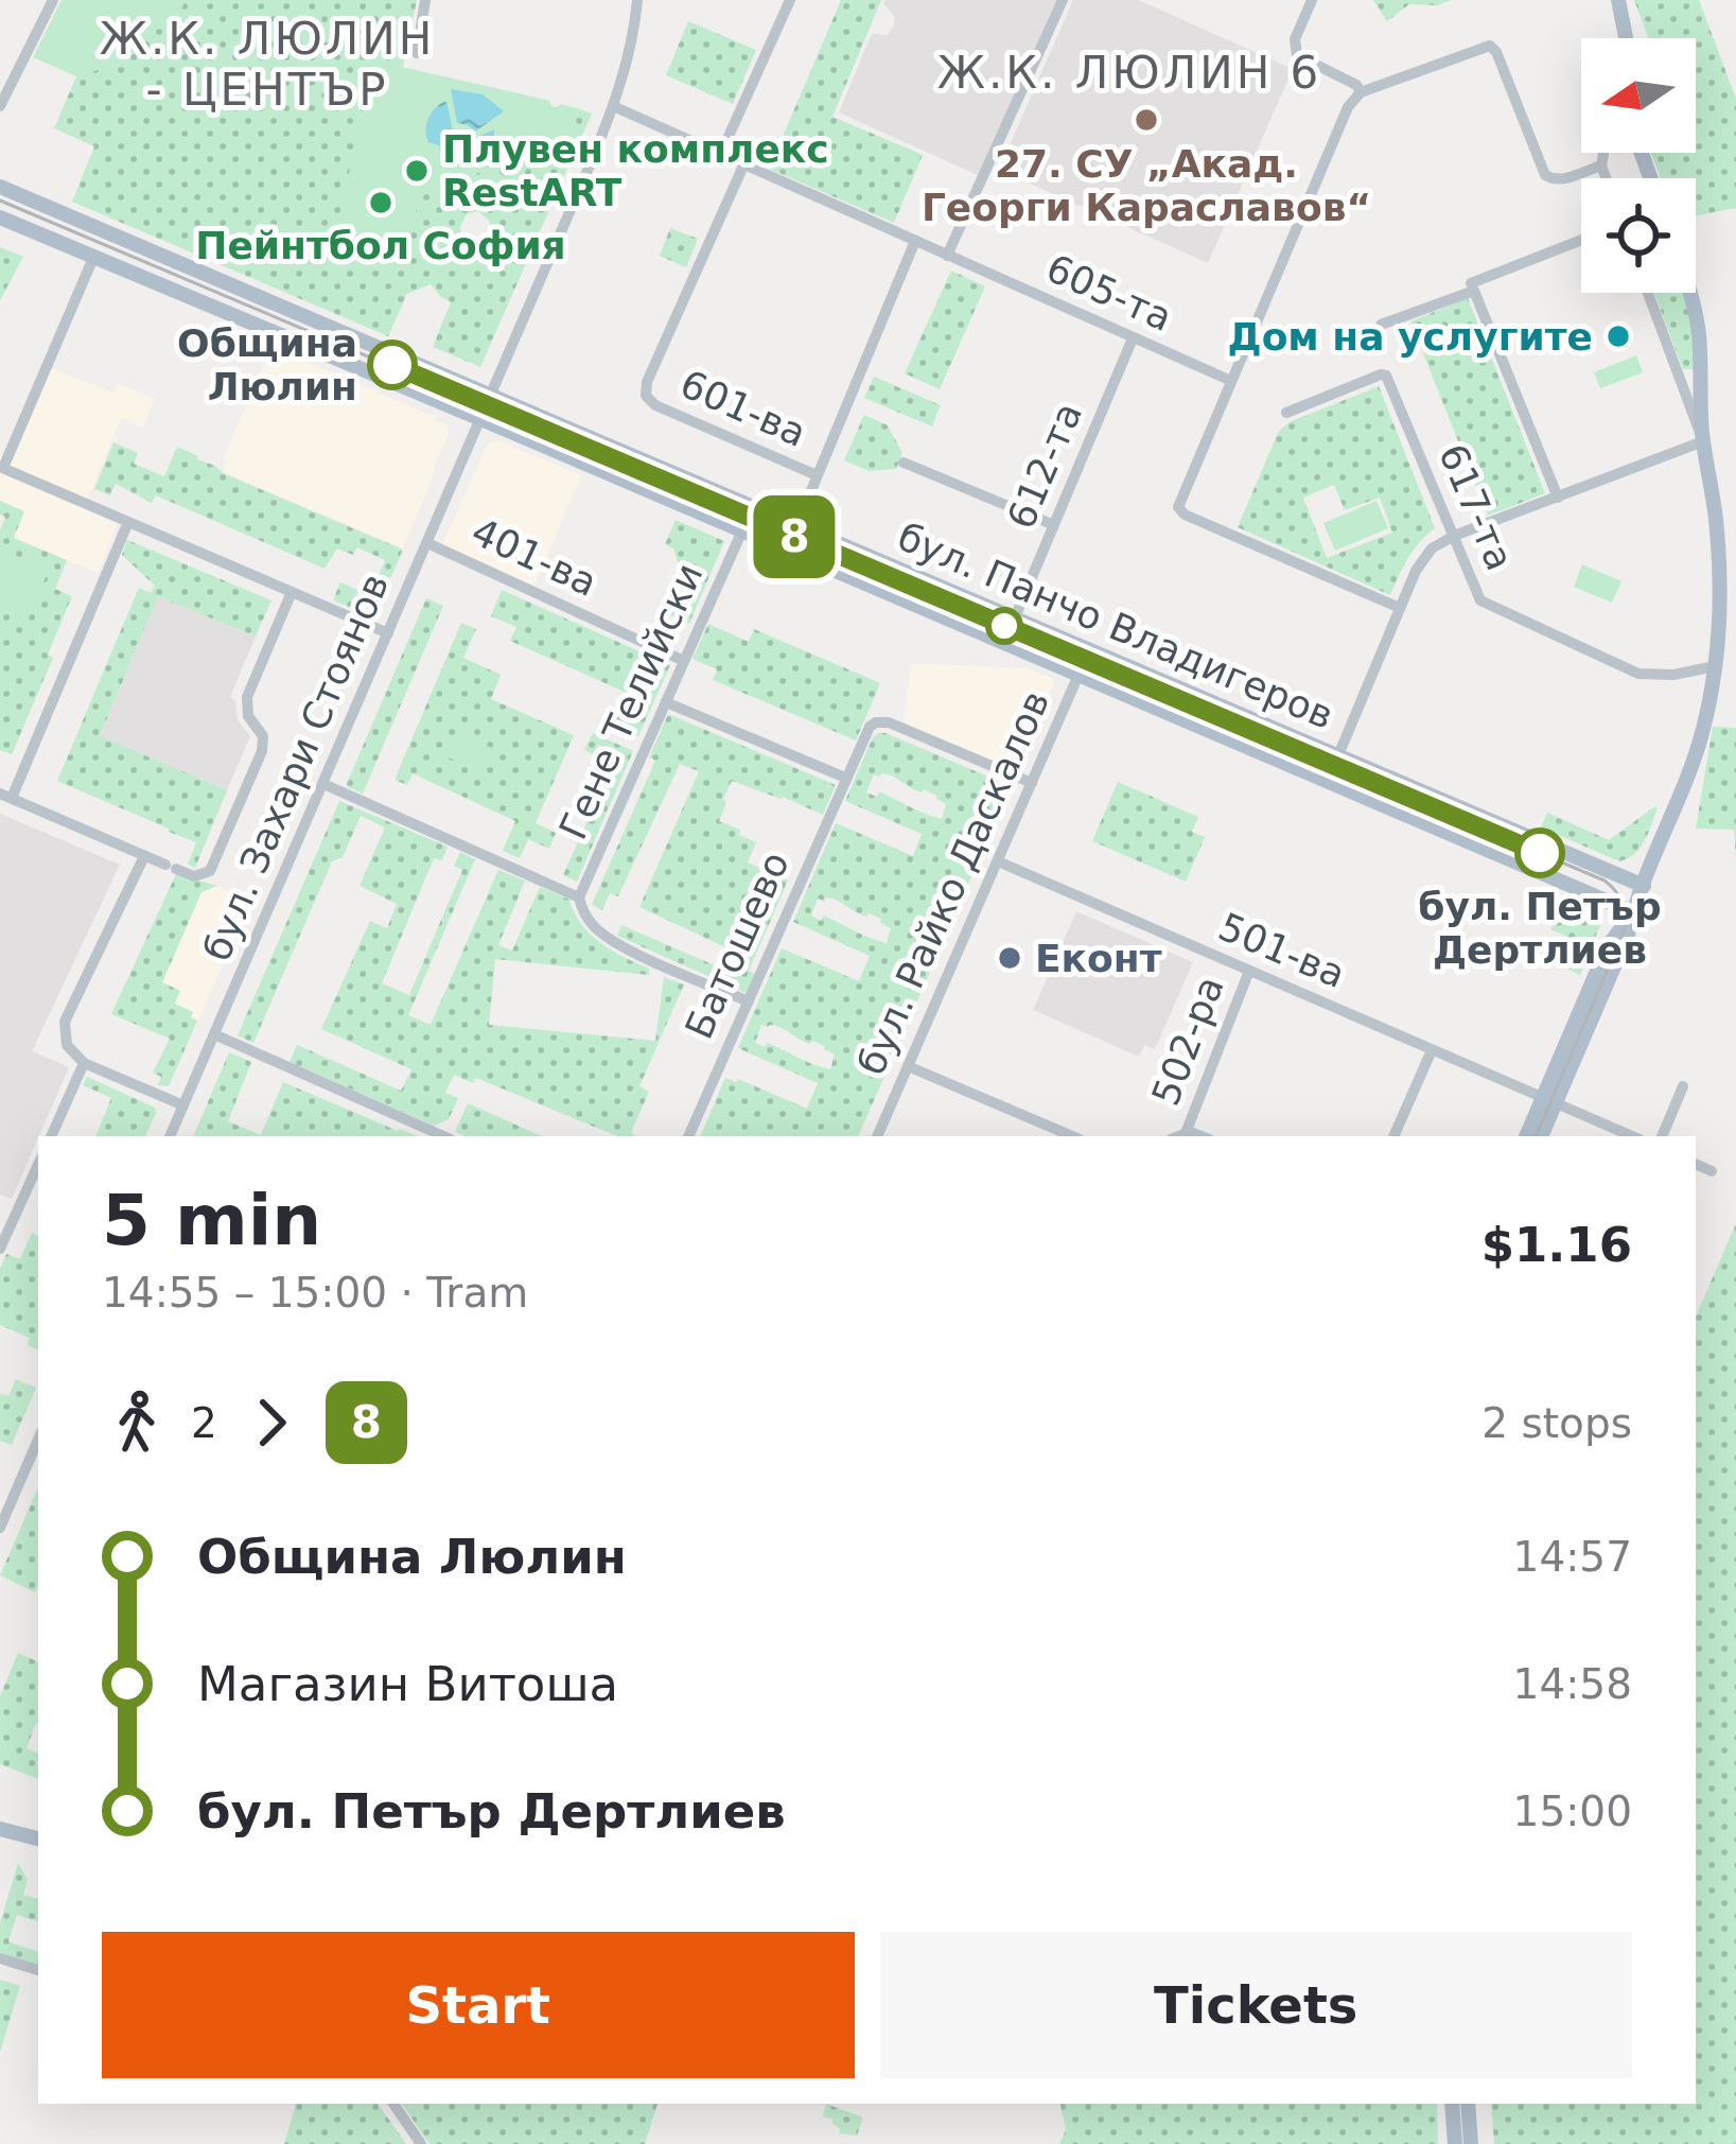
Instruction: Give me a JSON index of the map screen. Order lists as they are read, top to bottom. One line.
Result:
{"streets":{"main road":["бул. Панчо Владигеров"],"street":["605-та","601-ва","612-та","617-та","401-ва","Гене Телийски","бул. Захари Стоянов","бул. Райко Даскалов","Батошево","501-ва","502-ра"]},"crossings":[["605-та","601-ва"],["605-та","612-та"],["605-та","бул. Захари Стоянов"],["612-та","бул. Панчо Владигеров"],["401-ва","Гене Телийски"],["401-ва","бул. Захари Стоянов"],["бул. Панчо Владигеров","Гене Телийски"],["бул. Панчо Владигеров","бул. Захари Стоянов"],["бул. Панчо Владигеров","бул. Райко Даскалов"],["бул. Райко Даскалов","Батошево"],["бул. Райко Даскалов","501-ва"],["501-ва","502-ра"]],"districts":["Ж.К. ЛЮЛИН - ЦЕНТЪР","Ж.К. ЛЮЛИН 6"],"places":["27. СУ „Акад. Георги Караславов“","Плувен комплекс RestART","Пейнтбол София","Дом на услугите","Община Люлин","бул. Петър Дертлиев","Еконт"],"lines":["tram line 8"],"north":"left","page":{"on_map":"8","heading":["5 min","14:55 – 15:00 · Tram","$1.16"],"legs":["2","8","2 stops"],"list":[{"name":"Община Люлин","value":"14:57"},{"name":"Магазин Витоша","value":"14:58"},{"name":"бул. Петър Дертлиев","value":"15:00"}],"buttons":["Start","Tickets"]}}
